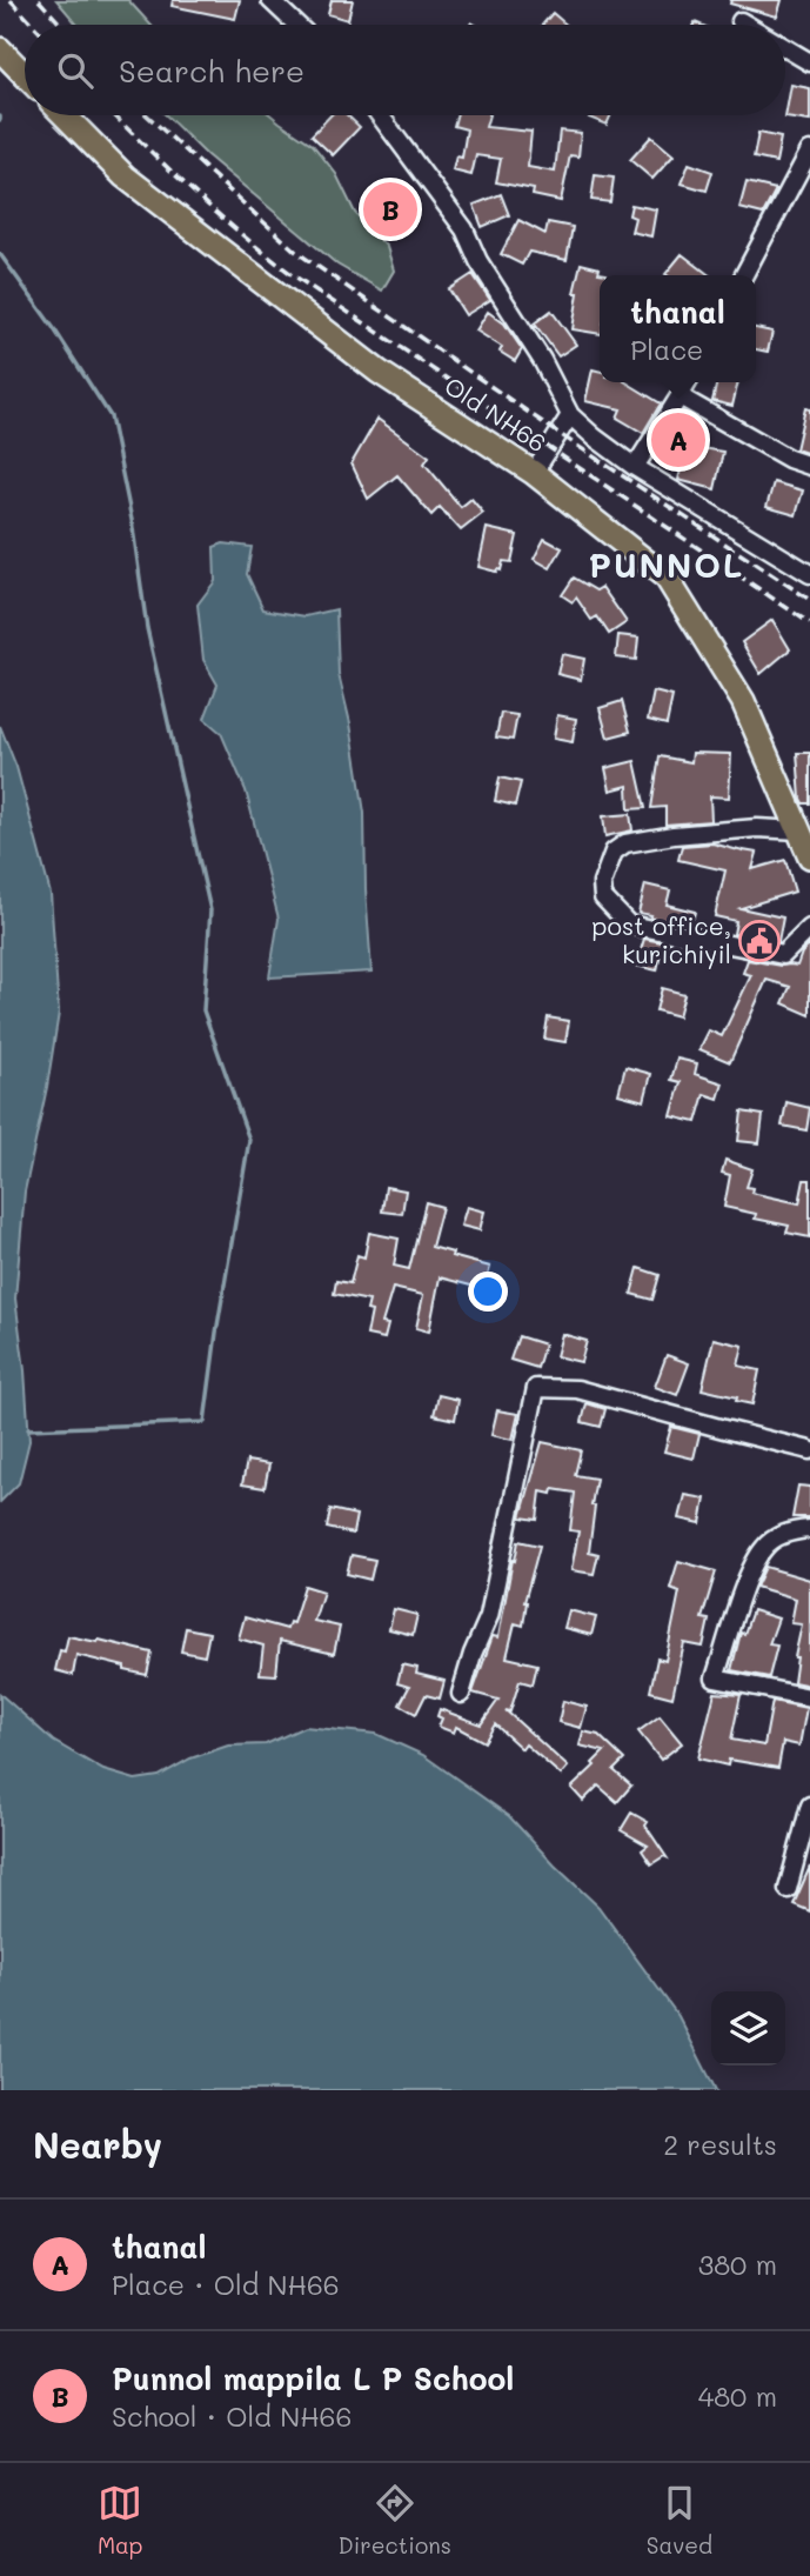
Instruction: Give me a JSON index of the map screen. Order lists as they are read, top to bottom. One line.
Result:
{"streets":{"main road":["Old NH66"]},"districts":["PUNNOL"],"places":{"public building":["post office, kurichiyil"]},"page":{"search":"Search here","pins":["B","A"],"popup":["thanal","Place"],"heading":["Nearby","2 results"],"list":[{"mark":"A","name":"thanal","note":"Place · Old NH66","value":"380 m"},{"mark":"B","name":"Punnol mappila L P School","note":"School · Old NH66","value":"480 m"}],"nav":["Map","Directions","Saved"]}}
